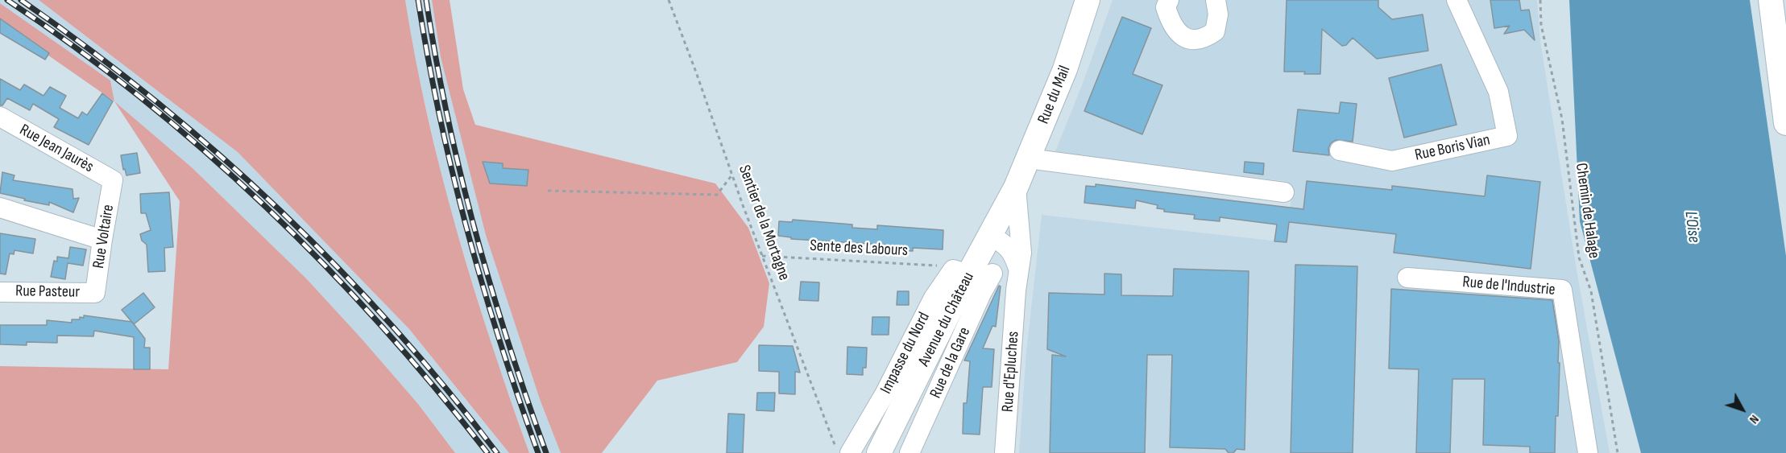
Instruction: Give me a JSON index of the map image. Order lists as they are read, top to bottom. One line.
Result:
{"streets":{"main road":["Rue du Mail","Avenue du Château"],"street":["Rue Boris Vian","Rue Jean Jaurès","Rue Voltaire","Rue de l'Industrie","Rue Pasteur","Impasse du Nord","Rue de la Gare","Rue d'Epluches"],"path":["Chemin de Halage","Sentier de la Mortagne","Sente des Labours"]},"crossings":[["Rue du Mail","Avenue du Château"],["Rue du Mail","Rue d'Epluches"],["Rue Jean Jaurès","Rue Voltaire"],["Sentier de la Mortagne","Sente des Labours"],["Rue Voltaire","Rue Pasteur"],["Sente des Labours","Avenue du Château"],["Sente des Labours","Impasse du Nord"],["Sente des Labours","Rue de la Gare"],["Avenue du Château","Impasse du Nord"],["Avenue du Château","Rue de la Gare"],["Avenue du Château","Rue d'Epluches"],["Impasse du Nord","Rue de la Gare"]],"water":["L'Oise"],"north":"bottom right"}
